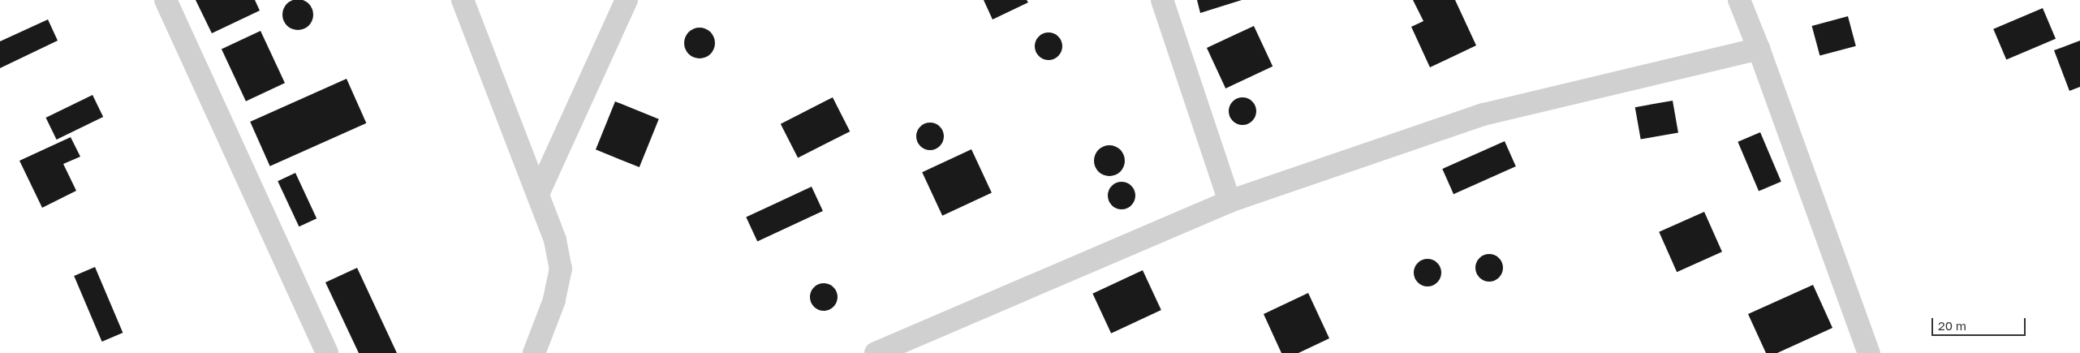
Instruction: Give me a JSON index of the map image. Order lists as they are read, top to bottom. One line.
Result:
{"scale_bar":"20 m"}
